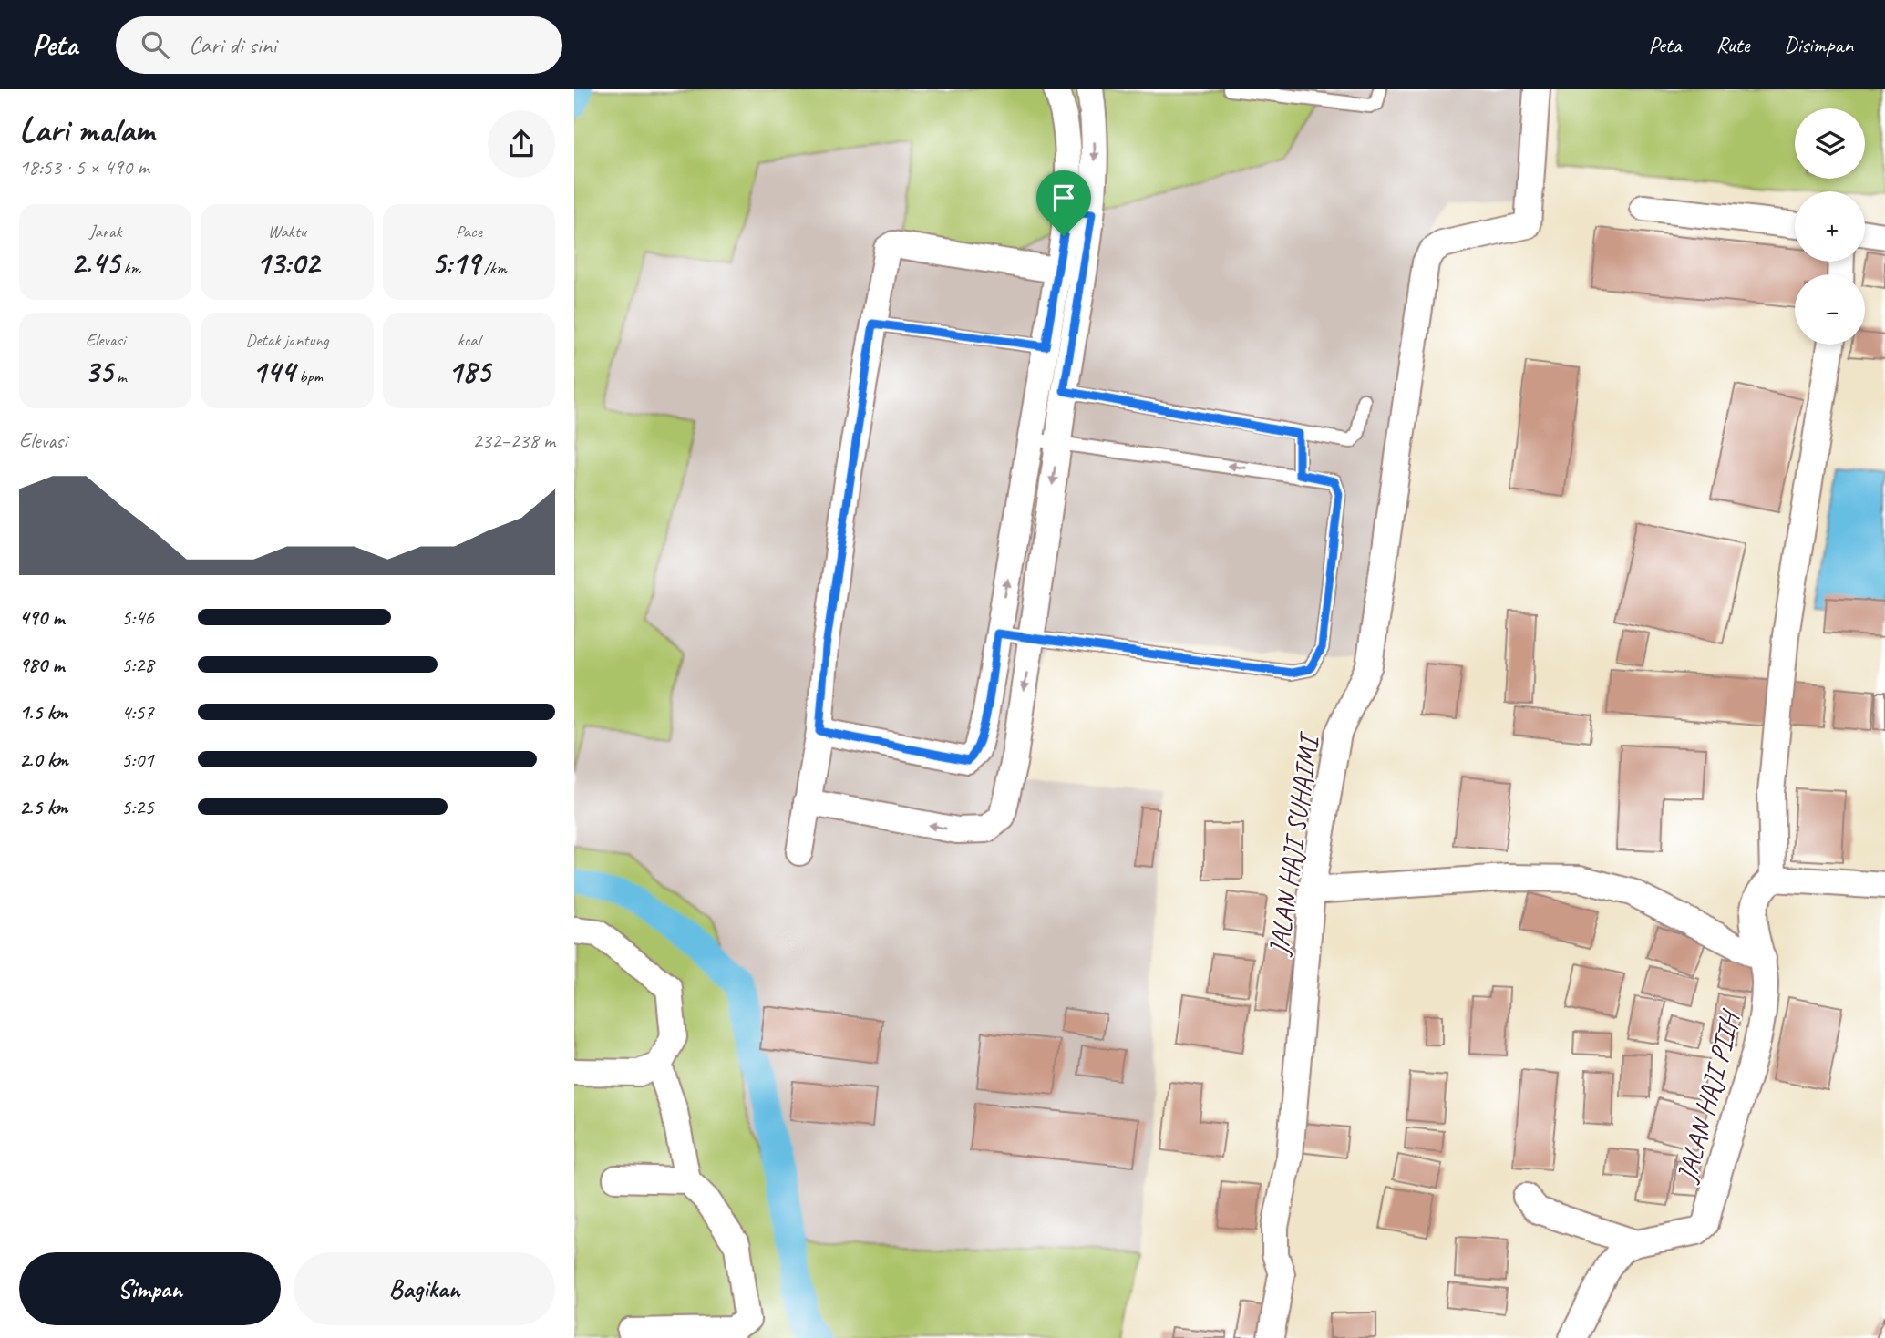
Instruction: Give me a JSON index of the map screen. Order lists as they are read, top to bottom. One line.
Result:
{"streets":{"street":["JALAN HAJI SUHAIMI","JALAN HAJI PIIH"]},"page":{"header":"Peta","search":"Cari di sini","nav":["Peta","Rute","Disimpan"],"heading":["Lari malam","18:53 · 5 × 490 m"],"map_buttons":["+","−"],"stats":[["Jarak","2.45 km"],["Waktu","13:02"],["Pace","5:19 /km"],["Elevasi","35 m"],["Detak jantung","144 bpm"],["kcal","185"]],"chart":["Elevasi","232–238 m"],"list":[{"name":"490 m","note":"5:46"},{"name":"980 m","note":"5:28"},{"name":"1.5 km","note":"4:57"},{"name":"2.0 km","note":"5:01"},{"name":"2.5 km","note":"5:25"}],"buttons":["Simpan","Bagikan"]}}
